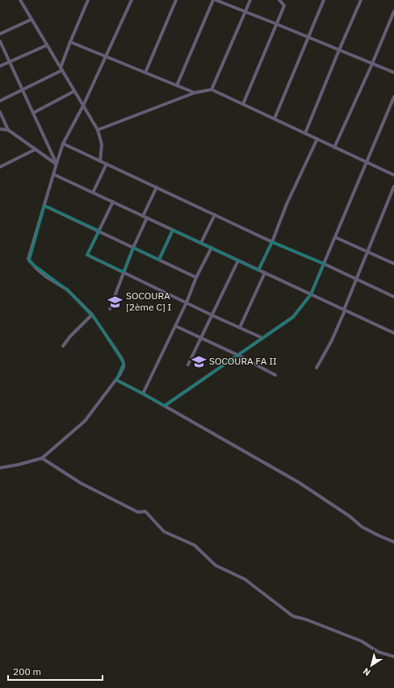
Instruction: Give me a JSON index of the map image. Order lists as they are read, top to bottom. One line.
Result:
{"places":{"school or university":["SOCOURA [2ème C] I","SOCOURA FA II"]},"scale_bar":"200 m","north":"bottom left"}
